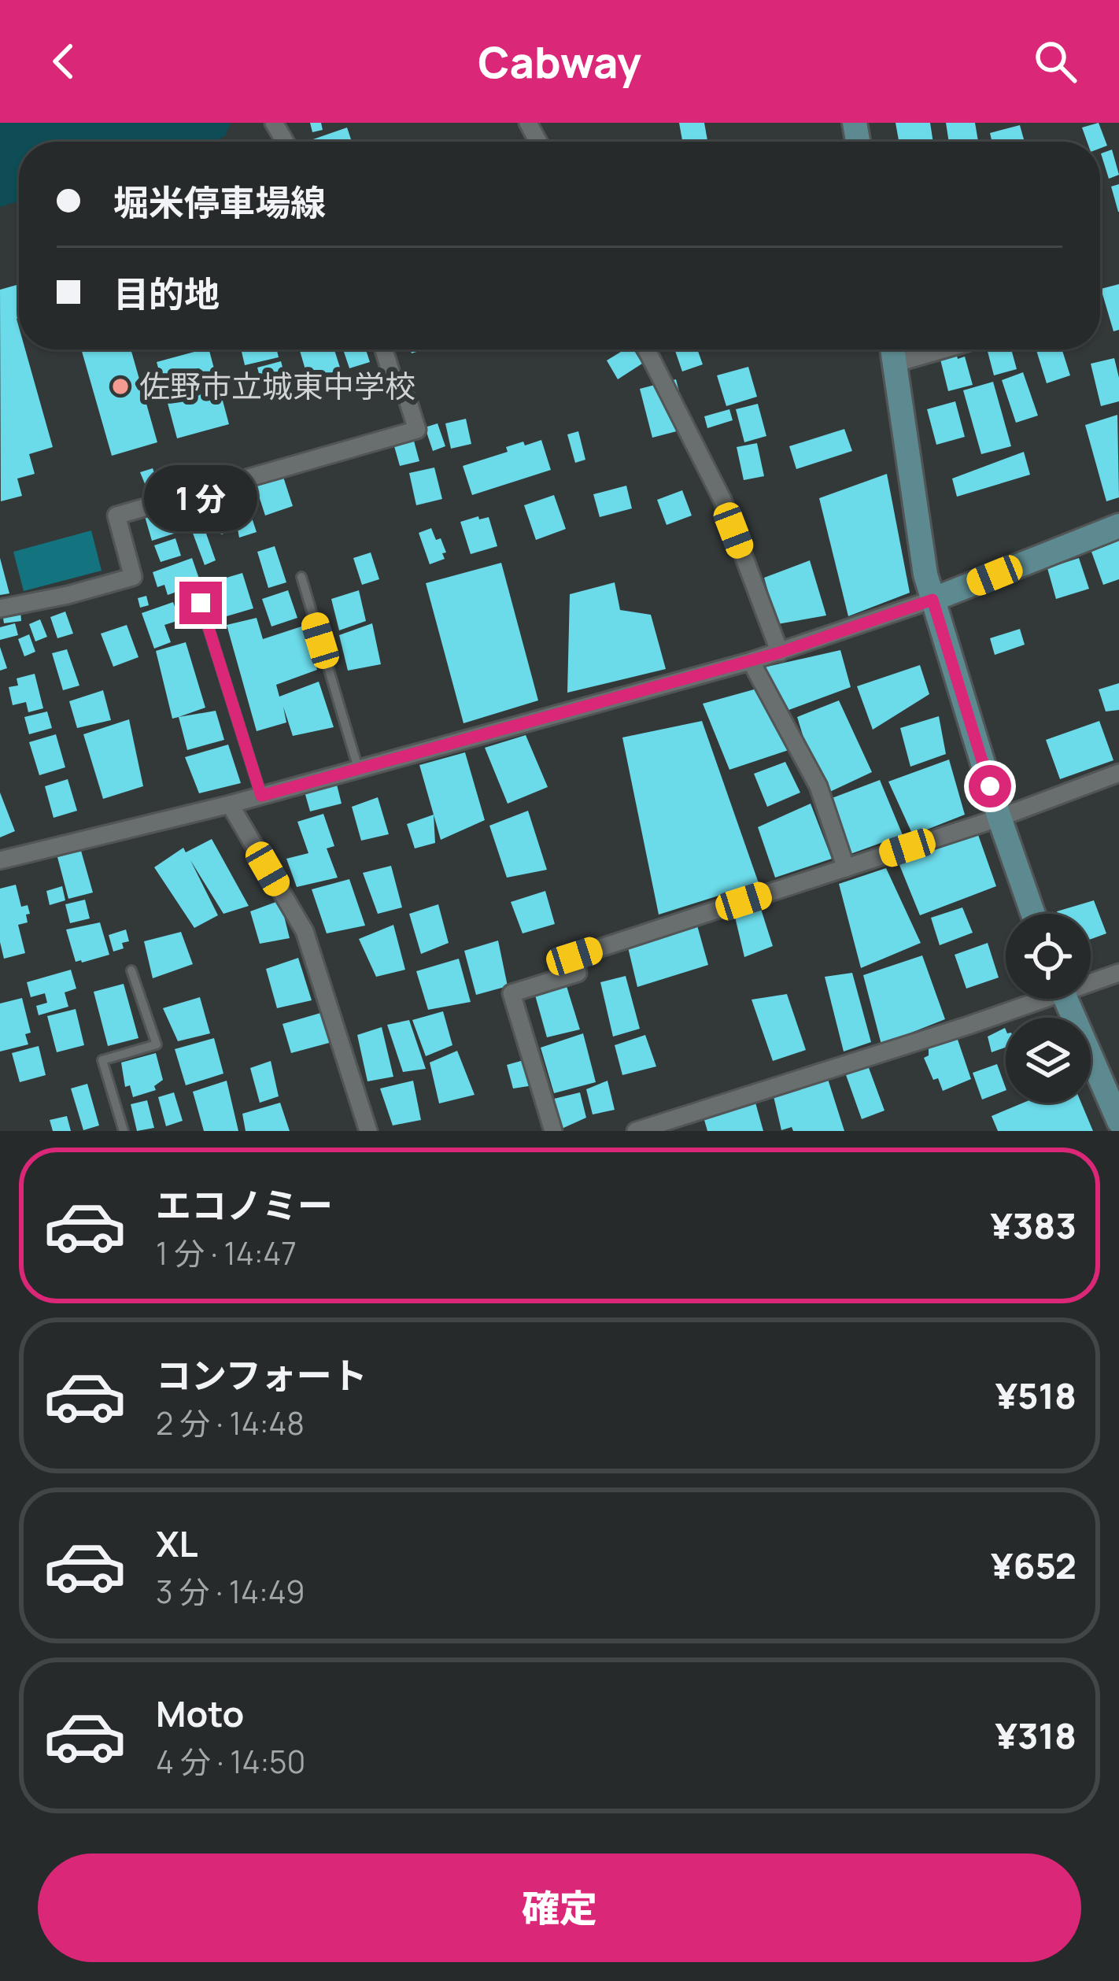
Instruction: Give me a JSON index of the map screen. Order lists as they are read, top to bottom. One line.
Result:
{"places":["佐野市立城東中学校"],"page":{"header":"Cabway","banner":["堀米停車場線","目的地"],"bubble":"1 分","list":[{"name":"エコノミー","note":"1 分 · 14:47","value":"¥383"},{"name":"コンフォート","note":"2 分 · 14:48","value":"¥518"},{"name":"XL","note":"3 分 · 14:49","value":"¥652"},{"name":"Moto","note":"4 分 · 14:50","value":"¥318"}],"buttons":"確定"}}
